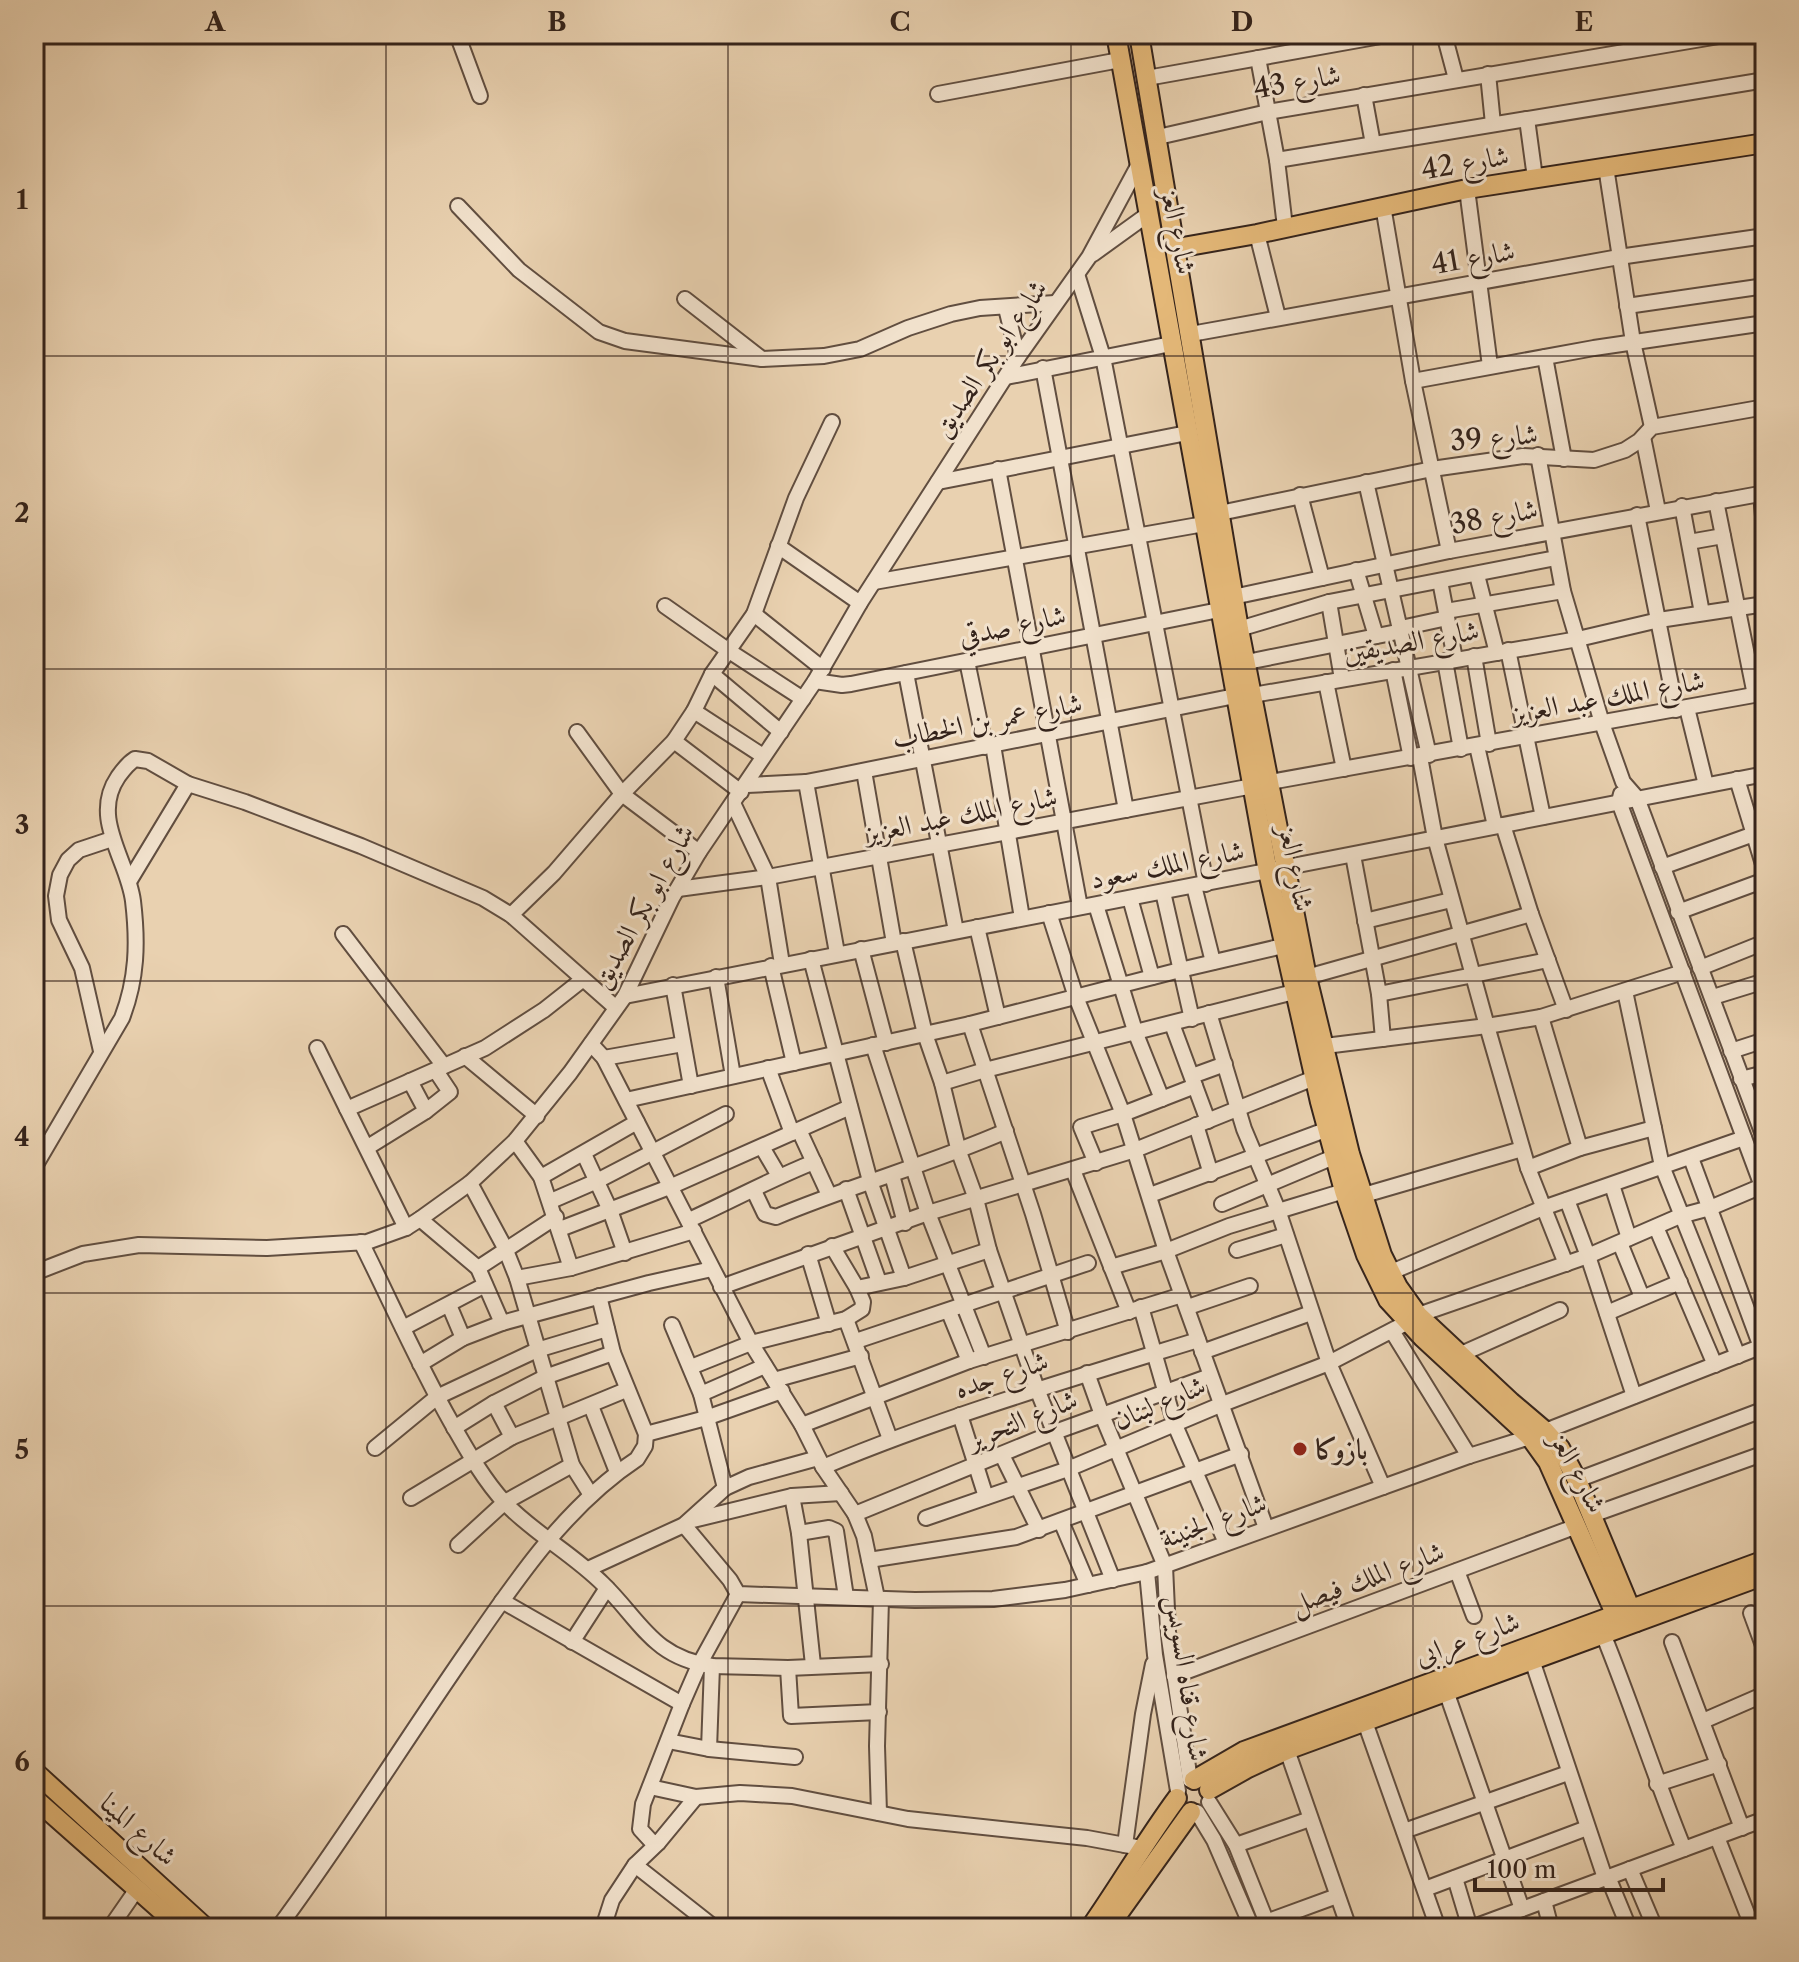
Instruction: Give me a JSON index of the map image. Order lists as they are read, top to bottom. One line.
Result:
{"streets":{"main road":["شارع 42","شارع العز","شارع عرابى","شارع المينا"],"street":["شارع 43","شارع 41","شارع ابو بكر الصديق","شارع 39","شارع 38","شارع صدقي","شارع الصديقين","شارع الملك عبد العزيز","شارع عمر بن الخطاب","شارع الملك سعود","شارع جده","شارع لبنان","شارع التحرير","شارع الجنينة","شارع الملك فيصل","شارع قناه السويس"]},"crossings":[["شارع 43","شارع العز"],["شارع 42","شارع العز"],["شارع العز","شارع 41"],["شارع العز","شارع ابو بكر الصديق"],["شارع العز","شارع 39"],["شارع العز","شارع 38"],["شارع العز","شارع صدقي"],["شارع العز","شارع الصديقين"],["شارع العز","شارع الملك عبد العزيز"],["شارع العز","شارع عمر بن الخطاب"],["شارع العز","شارع الملك سعود"],["شارع العز","شارع لبنان"],["شارع العز","شارع الجنينة"],["شارع العز","شارع الملك فيصل"],["شارع العز","شارع عرابى"],["شارع ابو بكر الصديق","شارع صدقي"],["شارع ابو بكر الصديق","شارع الملك عبد العزيز"],["شارع ابو بكر الصديق","شارع عمر بن الخطاب"],["شارع ابو بكر الصديق","شارع الملك سعود"],["شارع الصديقين","شارع عمر بن الخطاب"],["شارع الجنينة","شارع قناه السويس"],["شارع الملك فيصل","شارع قناه السويس"],["شارع عرابى","شارع قناه السويس"]],"places":["بازوكا"],"scale_bar":"100 m","grid":{"columns":["A","B","C","D","E"],"rows":["1","2","3","4","5","6"]}}
